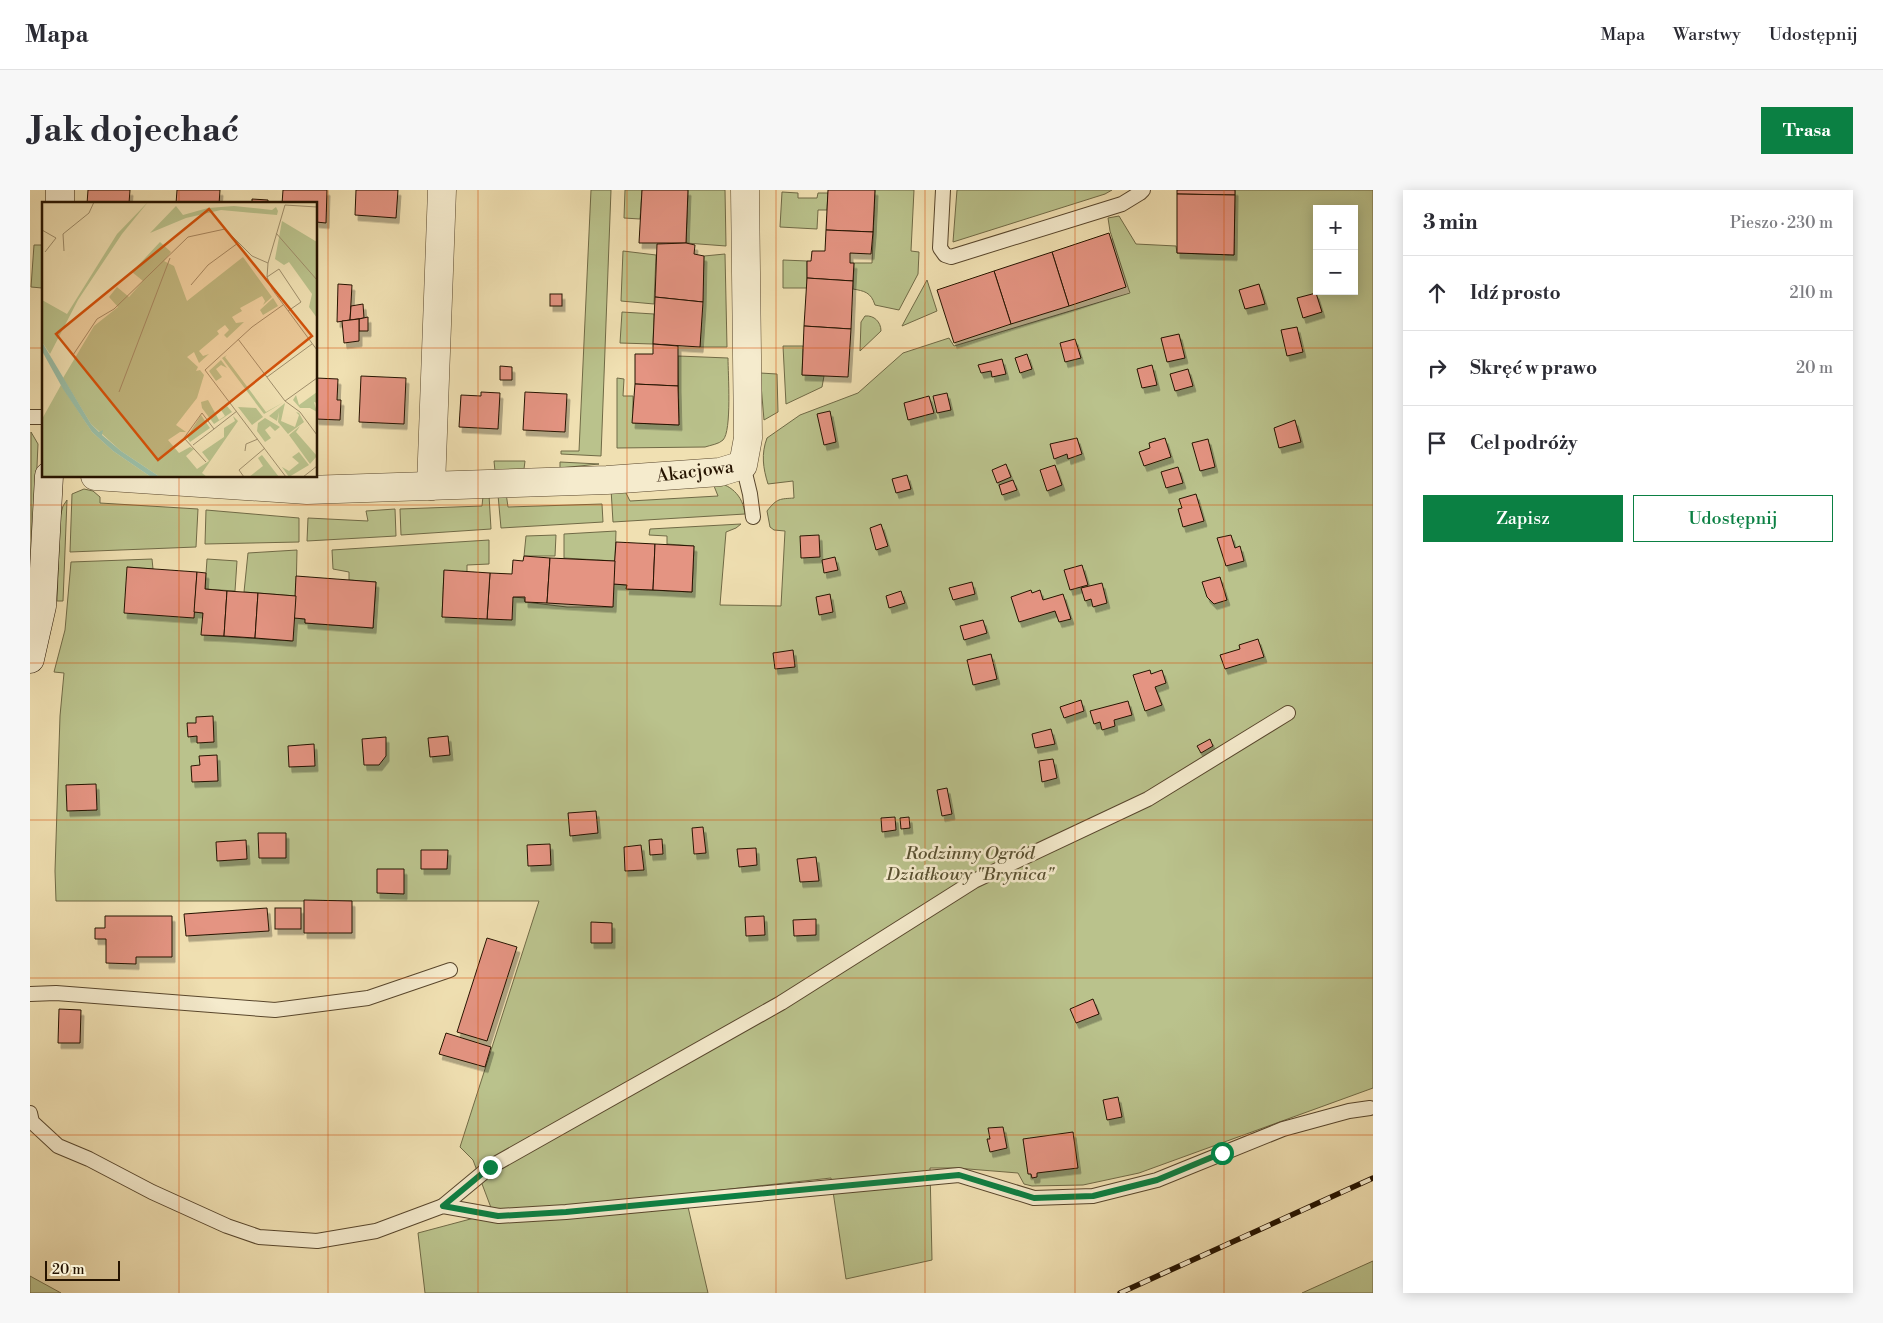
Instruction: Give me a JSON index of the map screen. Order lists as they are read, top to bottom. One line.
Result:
{"streets":{"street":["Akacjowa"]},"parks":["Rodzinny Ogród Działkowy \"Brynica\""],"scale_bar":"20 m","page":{"header":"Mapa","nav":["Mapa","Warstwy","Udostępnij"],"buttons":["Trasa",["Zapisz","Udostępnij"]],"title":"Jak dojechać","heading":["3 min","Pieszo · 230 m"],"map_buttons":["+","−"],"list":[["Idź prosto","210 m"],["Skręć w prawo","20 m"],"Cel podróży"],"scale":"20 m"}}
